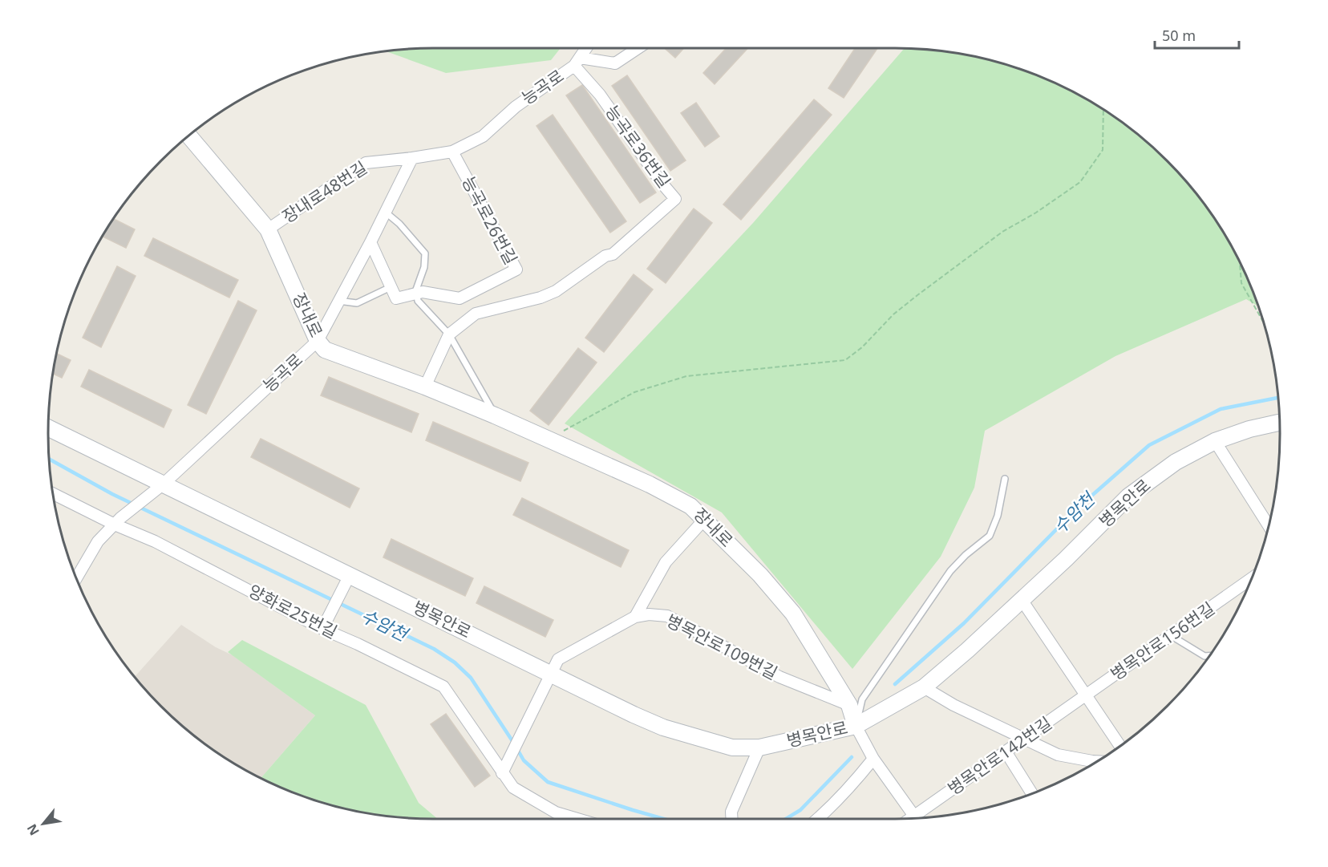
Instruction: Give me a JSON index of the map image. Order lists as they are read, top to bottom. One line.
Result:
{"streets":{"street":["능곡로","능곡로36번길","장내로48번길","능곡로26번길","장내로","병목안로","양화로25번길","병목안로156번길","병목안로109번길","병목안로142번길"]},"crossings":[["능곡로","능곡로36번길"],["능곡로","장내로48번길"],["능곡로","능곡로26번길"],["능곡로","장내로"],["능곡로","병목안로"],["능곡로","양화로25번길"],["능곡로36번길","장내로"],["장내로48번길","장내로"],["장내로","병목안로"],["장내로","병목안로109번길"],["병목안로","병목안로109번길"],["양화로25번길","병목안로109번길"],["병목안로156번길","병목안로142번길"]],"water":["수암천"],"scale_bar":"50 m","north":"bottom left"}
